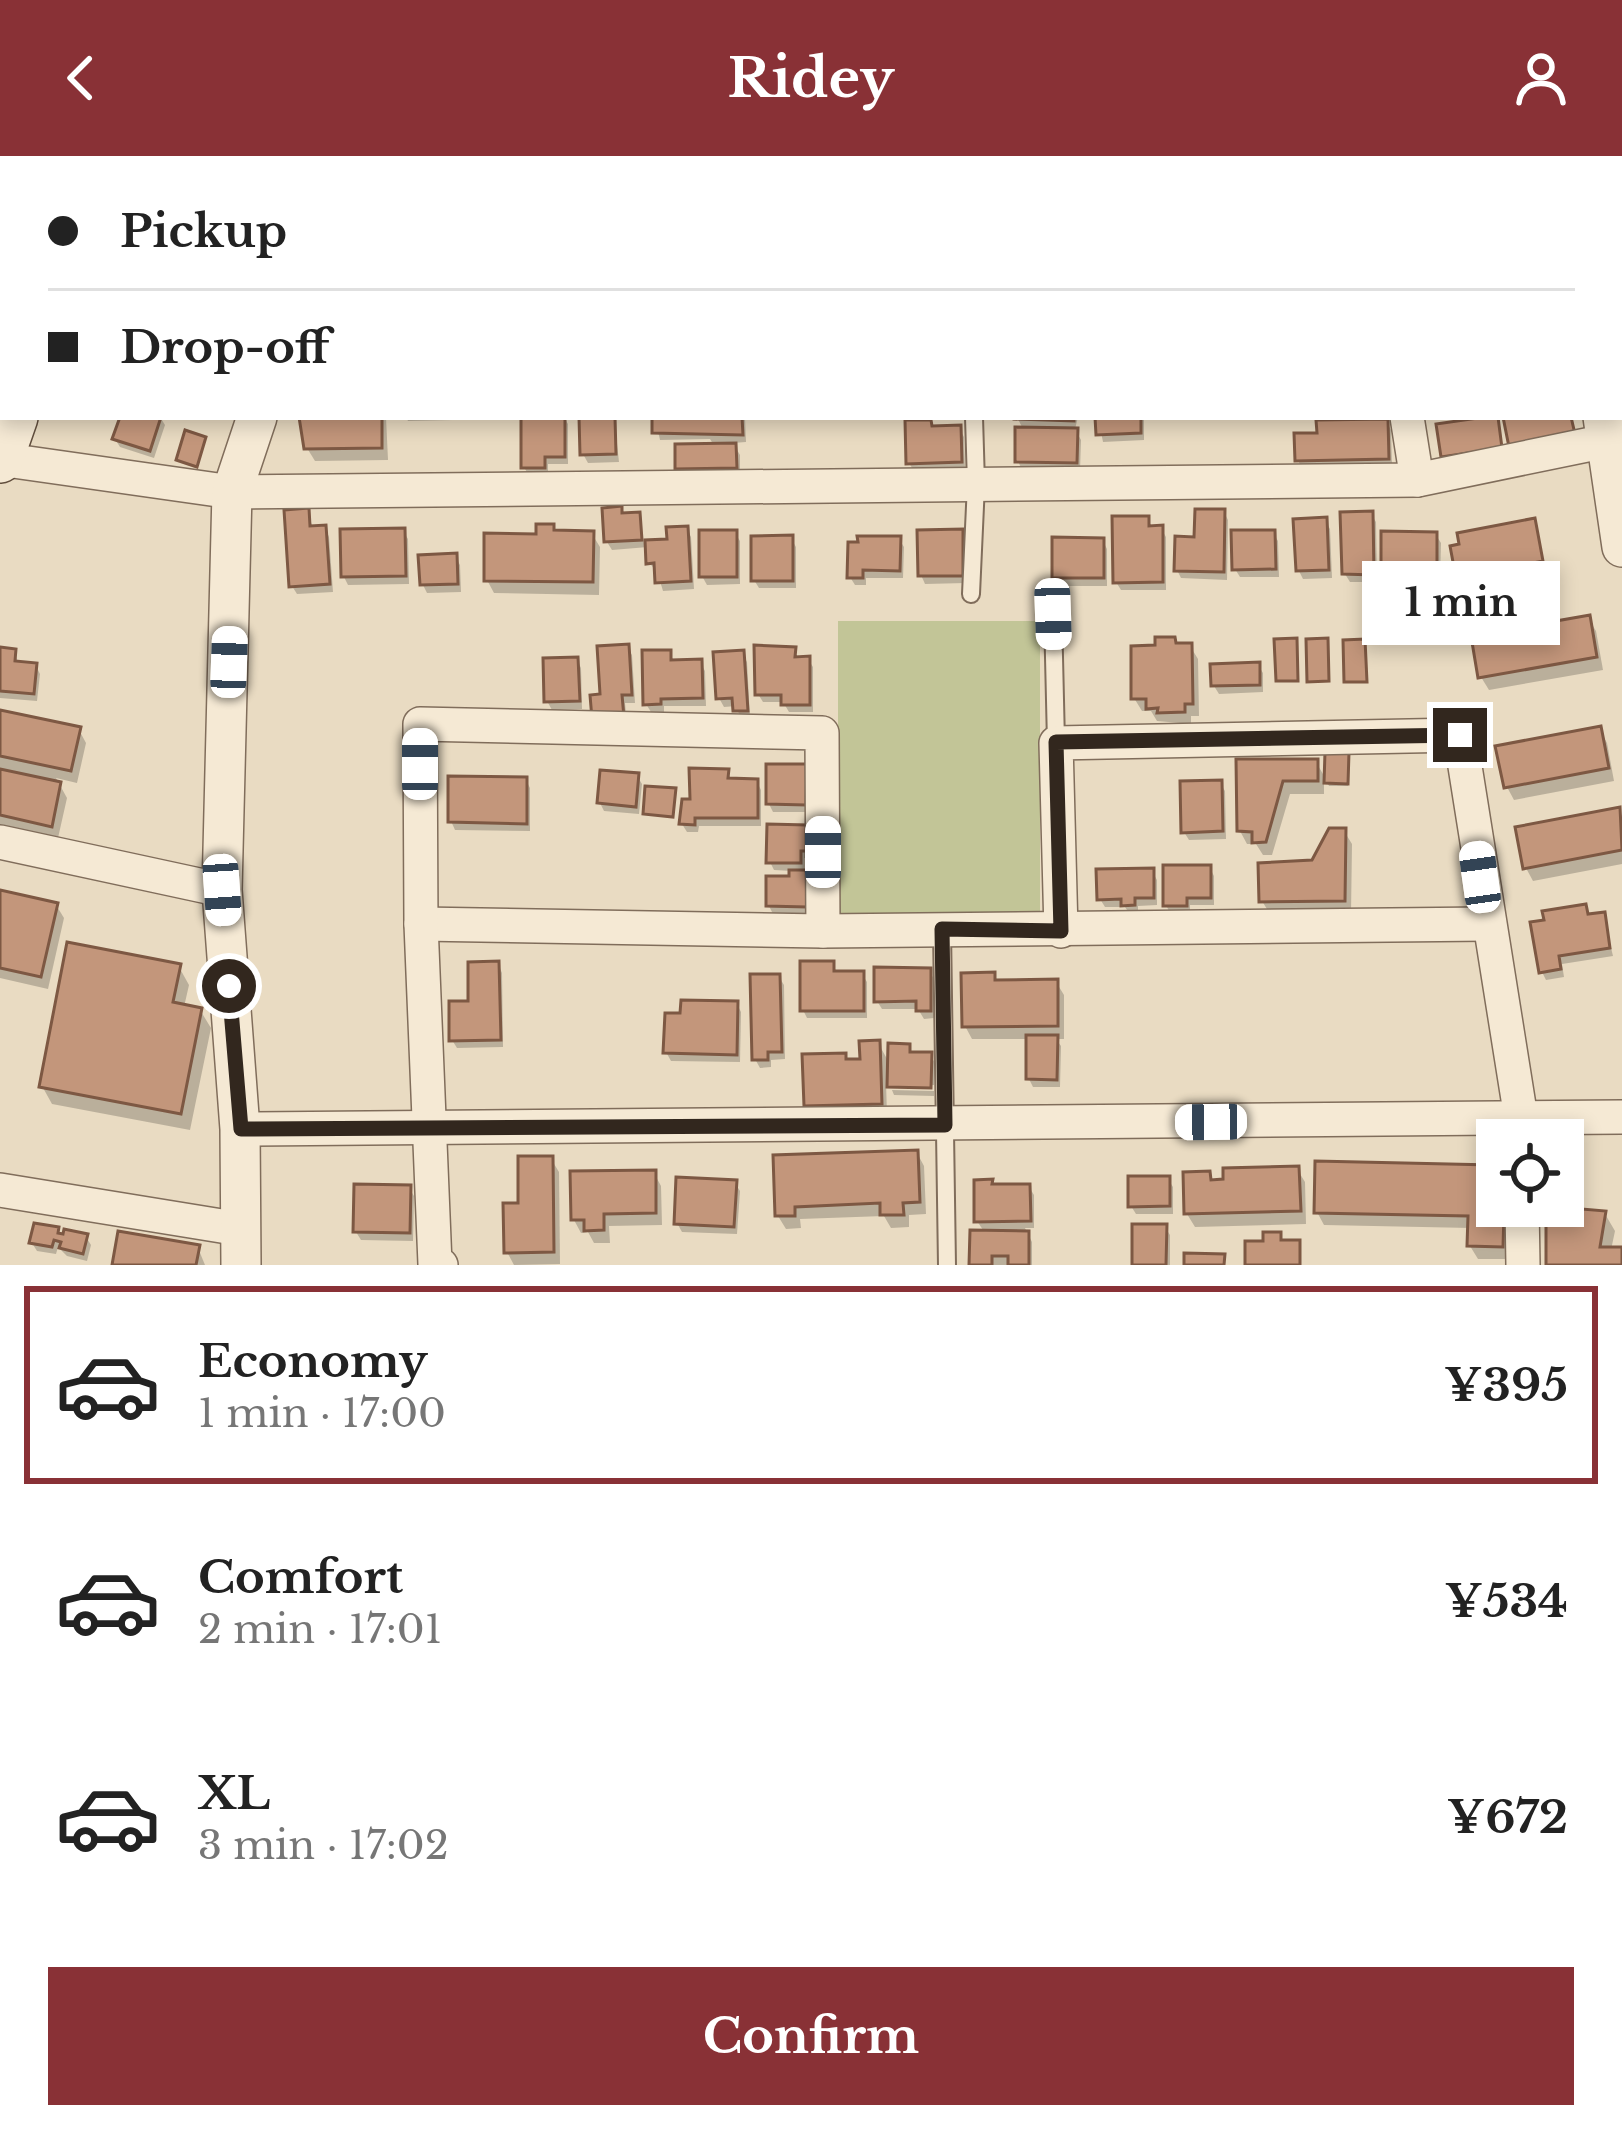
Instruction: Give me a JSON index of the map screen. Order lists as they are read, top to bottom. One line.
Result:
{"page":{"header":"Ridey","banner":["Pickup","Drop-off"],"bubble":"1 min","list":[{"name":"Economy","note":"1 min · 17:00","value":"¥395"},{"name":"Comfort","note":"2 min · 17:01","value":"¥534"},{"name":"XL","note":"3 min · 17:02","value":"¥672"}],"buttons":"Confirm"}}
